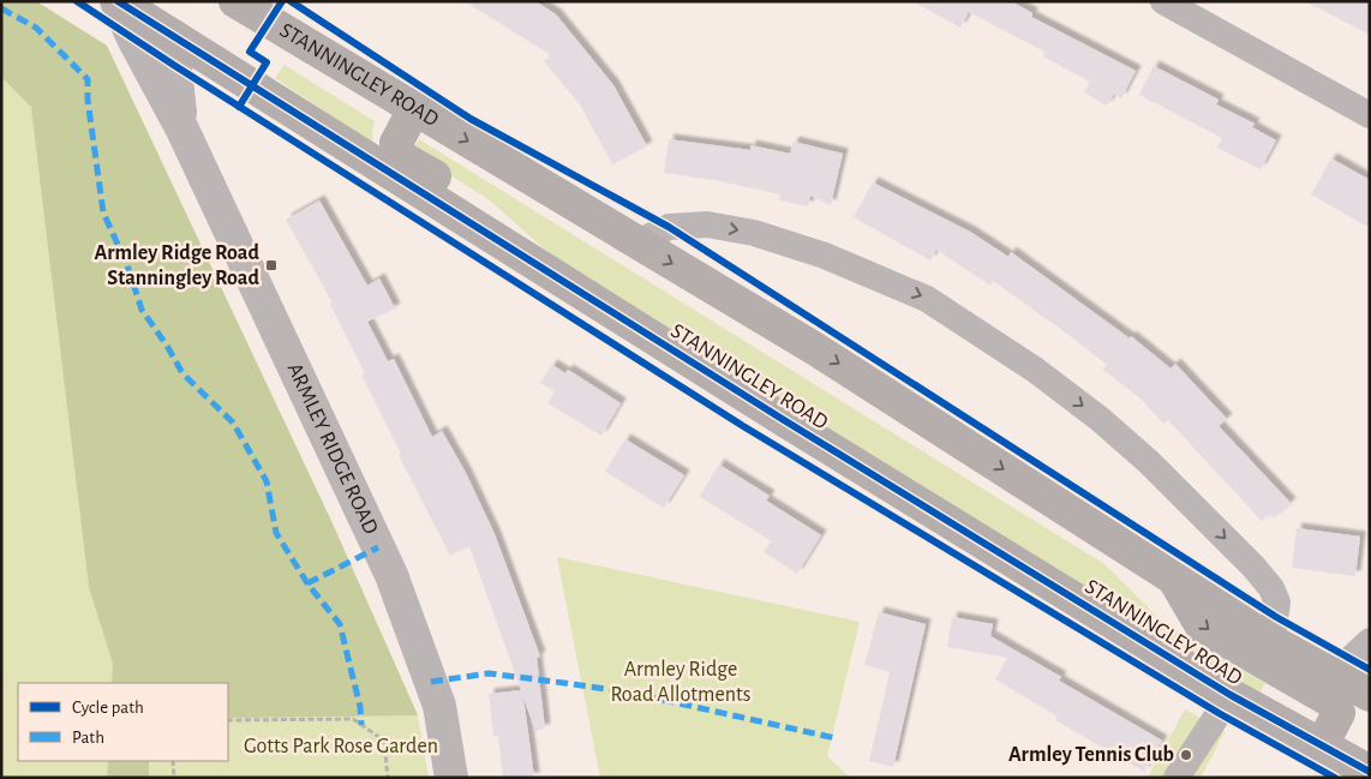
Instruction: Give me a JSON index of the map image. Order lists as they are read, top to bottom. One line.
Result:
{"streets":{"main road":["STANNINGLEY ROAD"],"street":["ARMLEY RIDGE ROAD"]},"crossings":[["STANNINGLEY ROAD","ARMLEY RIDGE ROAD"]],"parks":["Armley Ridge Road Allotments","Gotts Park Rose Garden"],"places":{"transit":["Armley Ridge Road Stanningley Road"],"other":["Armley Tennis Club"]},"legend":["Cycle path","Path"]}
